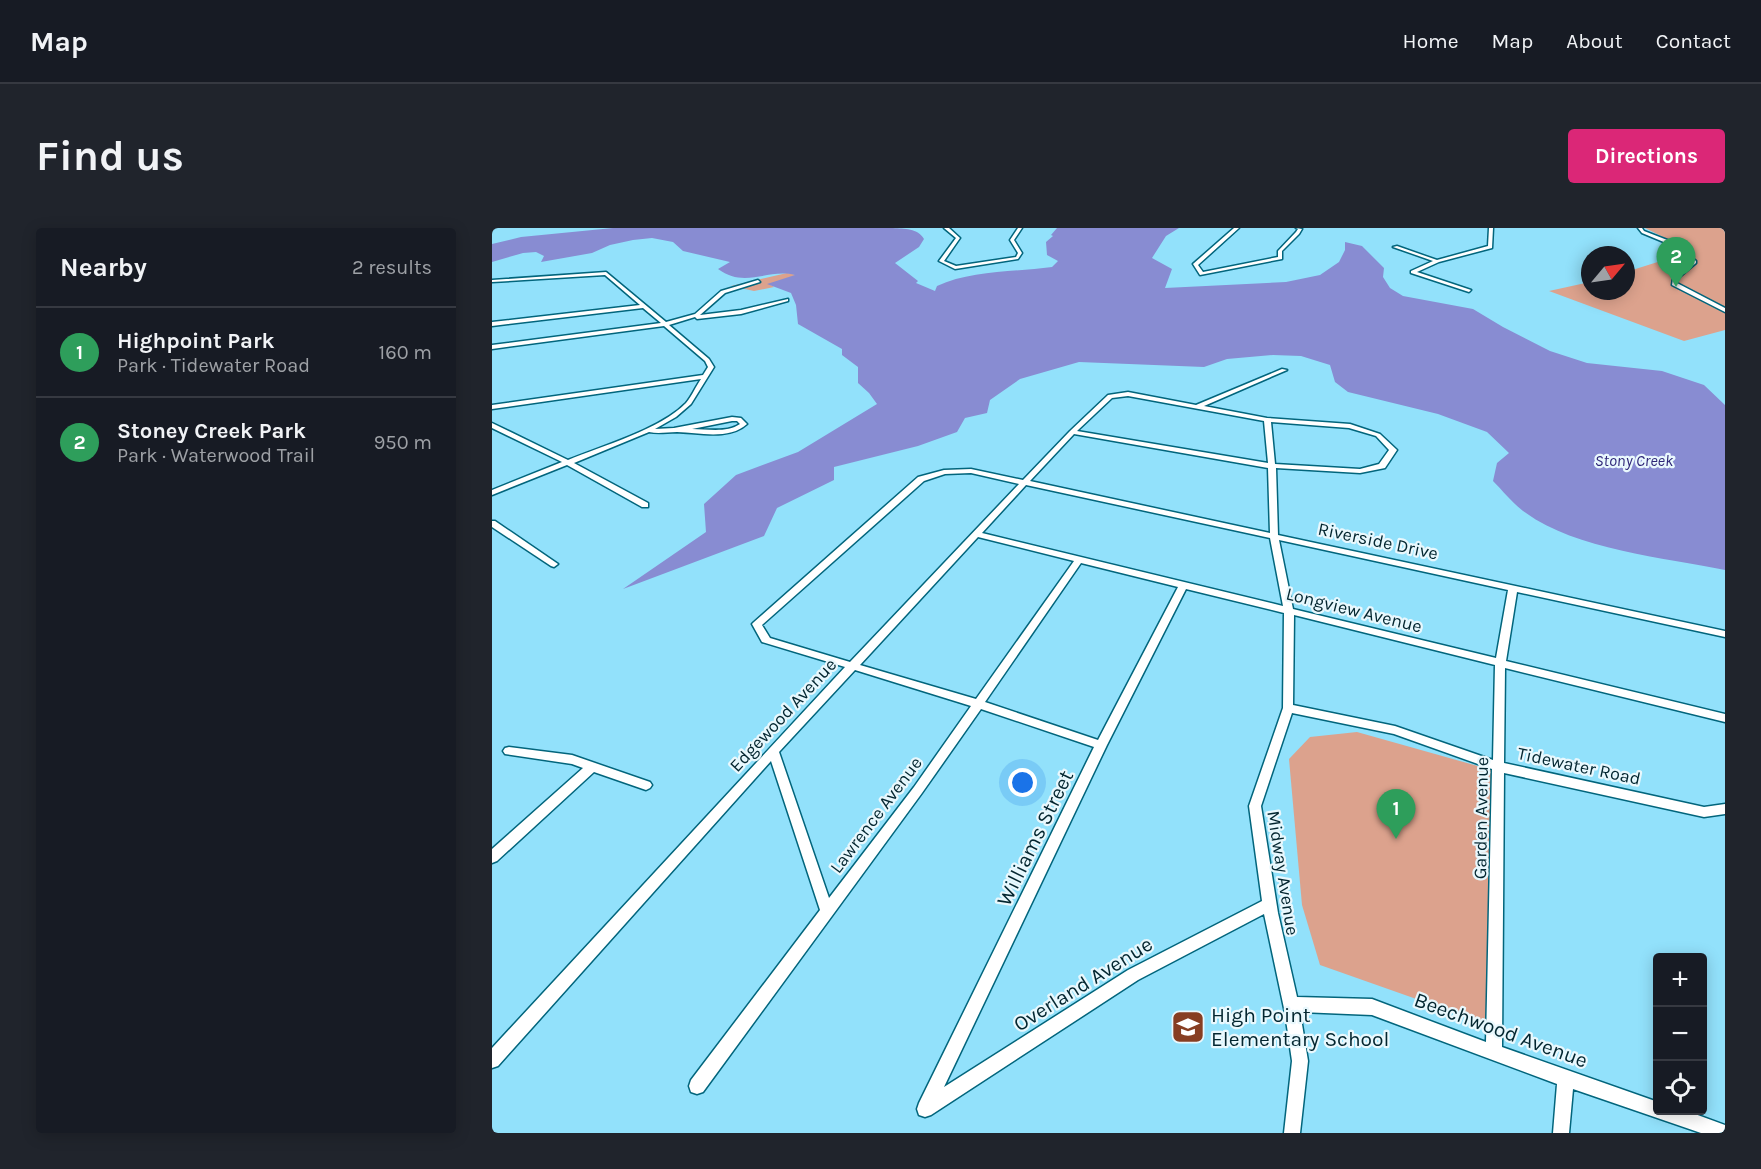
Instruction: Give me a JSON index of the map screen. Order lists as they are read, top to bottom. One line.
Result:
{"streets":{"street":["Riverside Drive","Longview Avenue","Edgewood Avenue","Tidewater Road","Lawrence Avenue","Garden Avenue","Williams Street","Midway Avenue","Overland Avenue","Beechwood Avenue"]},"crossings":[["Riverside Drive","Edgewood Avenue"],["Riverside Drive","Garden Avenue"],["Riverside Drive","Midway Avenue"],["Longview Avenue","Edgewood Avenue"],["Longview Avenue","Lawrence Avenue"],["Longview Avenue","Garden Avenue"],["Longview Avenue","Williams Street"],["Longview Avenue","Midway Avenue"],["Tidewater Road","Garden Avenue"],["Tidewater Road","Midway Avenue"],["Garden Avenue","Beechwood Avenue"],["Williams Street","Overland Avenue"],["Midway Avenue","Overland Avenue"],["Midway Avenue","Beechwood Avenue"]],"water":["Stony Creek"],"places":{"school or university":["High Point Elementary School"]},"north":"top right","page":{"header":"Map","nav":["Home","Map","About","Contact"],"buttons":"Directions","title":"Find us","heading":["Nearby","2 results"],"pins":["2","1"],"list":[{"mark":"1","name":"Highpoint Park","note":"Park · Tidewater Road","value":"160 m"},{"mark":"2","name":"Stoney Creek Park","note":"Park · Waterwood Trail","value":"950 m"}],"map_buttons":["+","−"]}}
